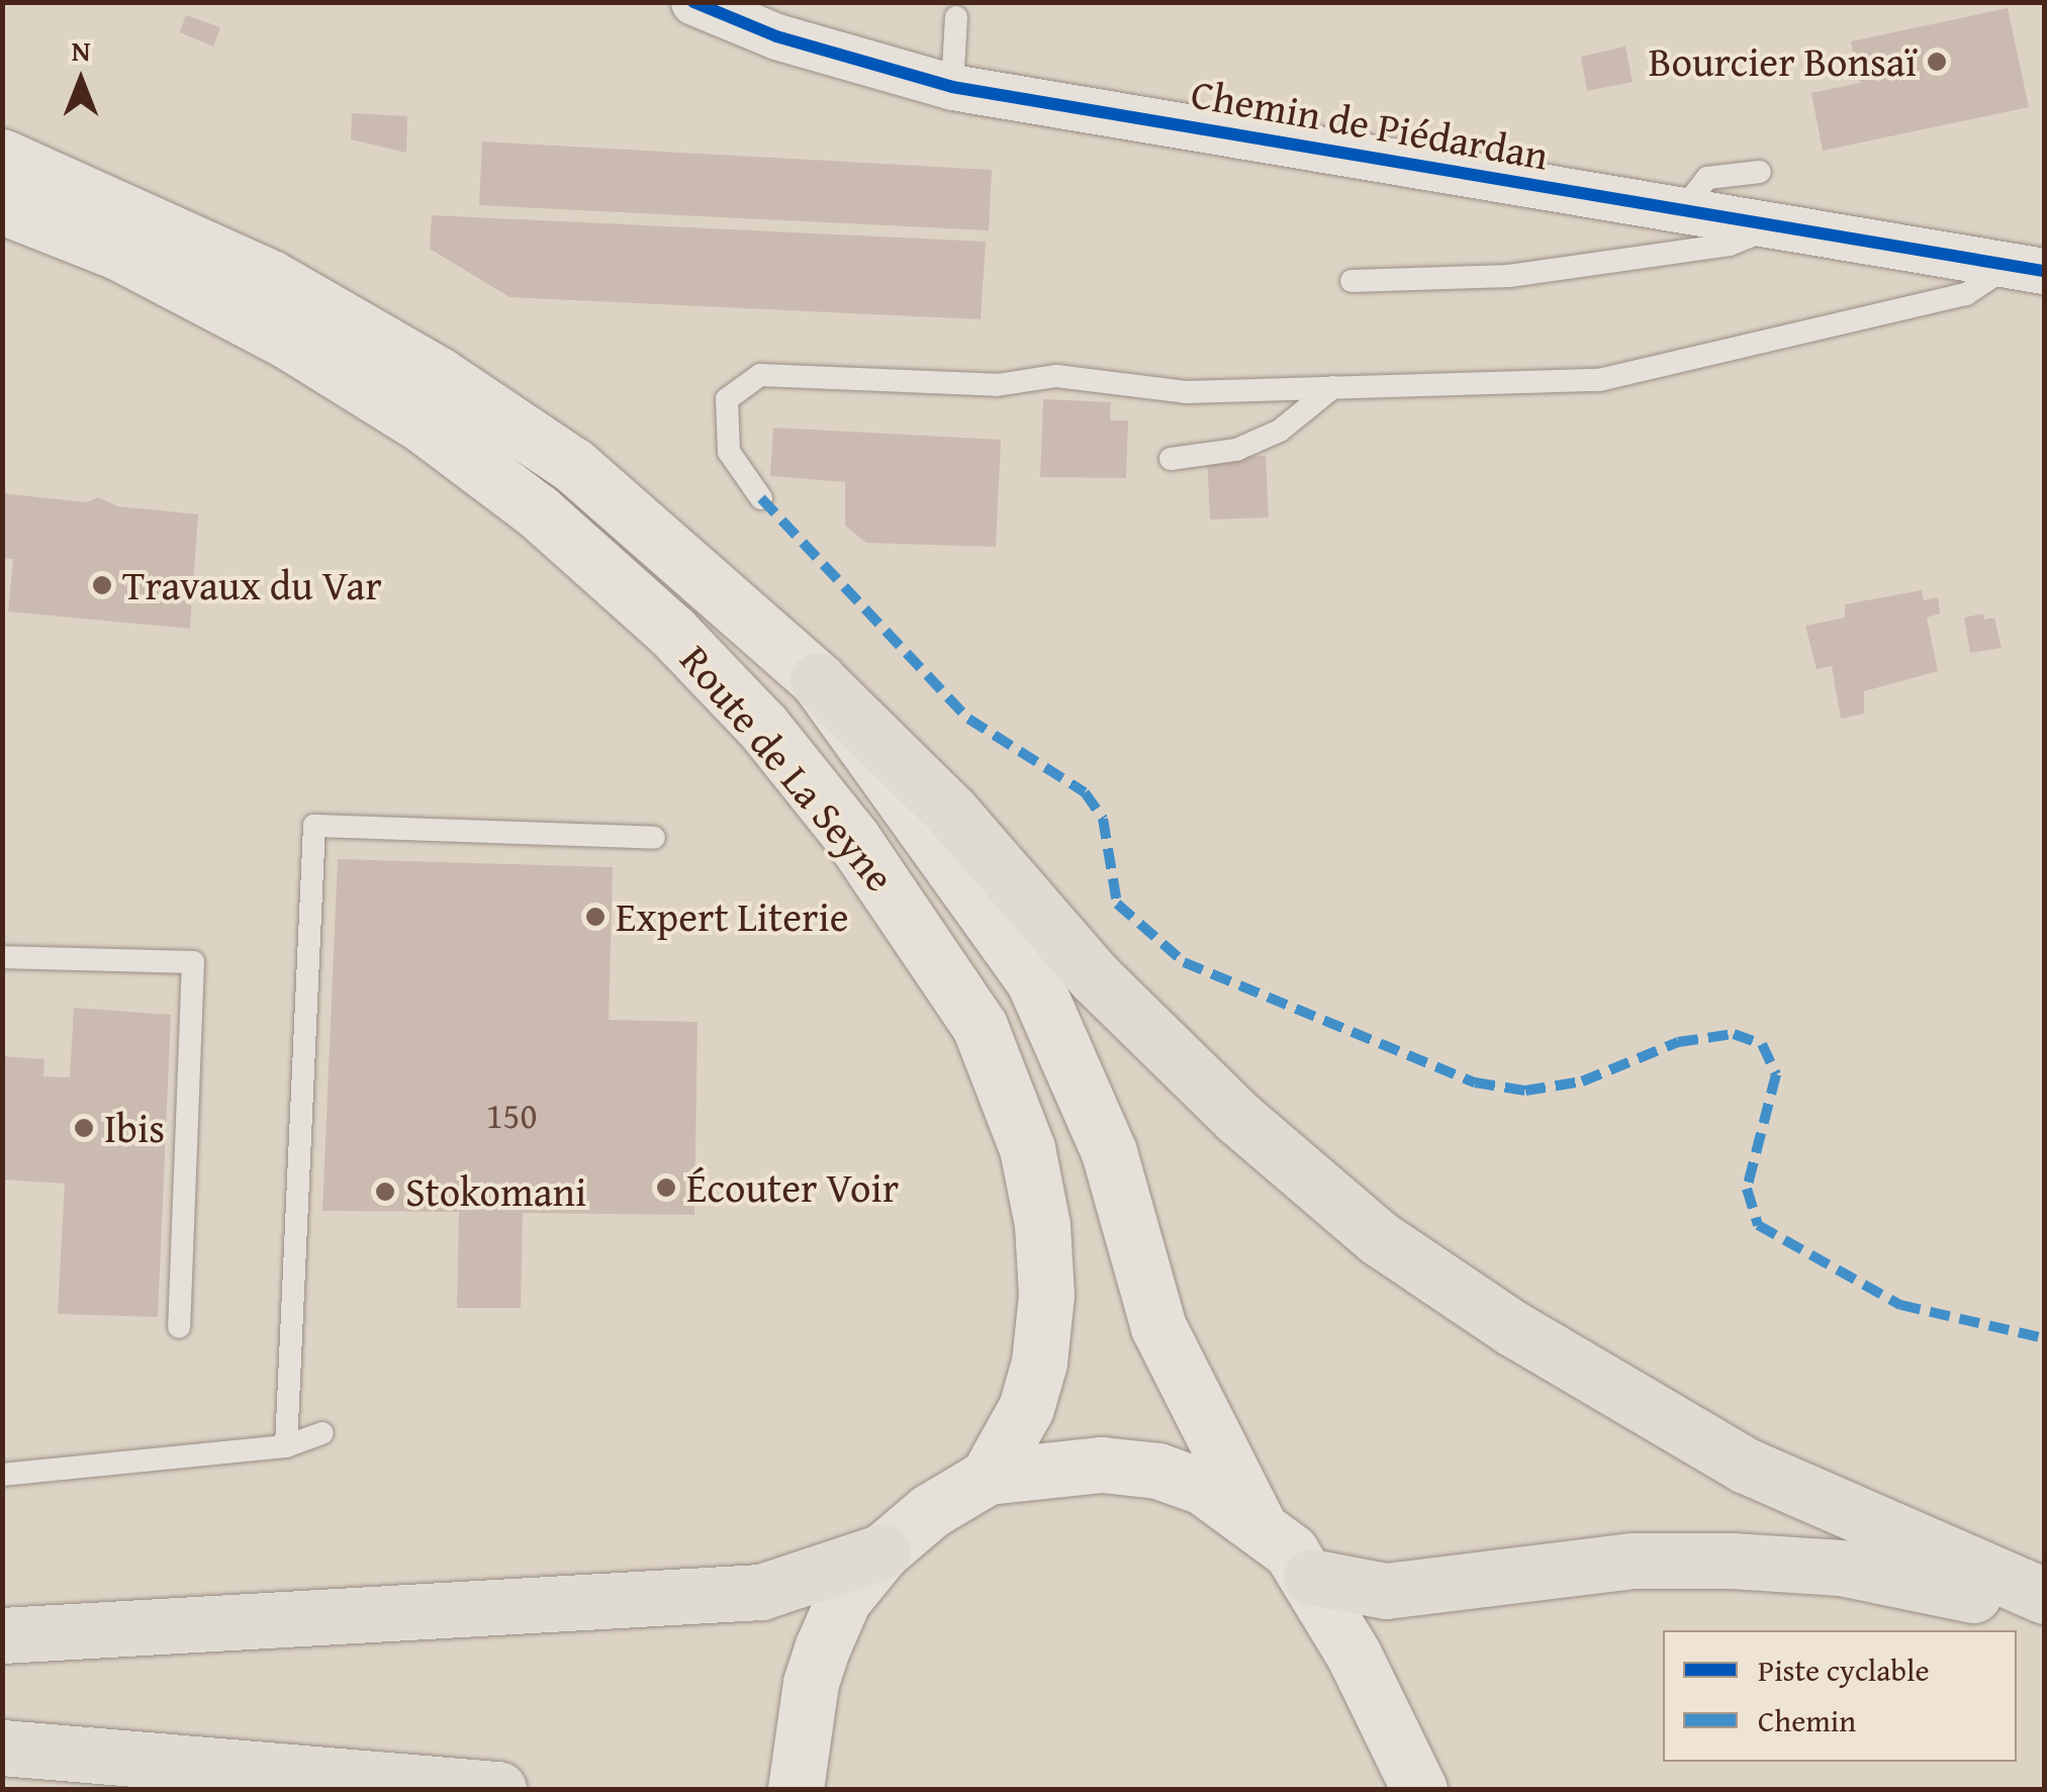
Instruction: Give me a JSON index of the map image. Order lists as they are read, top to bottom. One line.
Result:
{"streets":{"main road":["Route de La Seyne"],"street":["Chemin de Piédardan"]},"places":["Bourcier Bonsaï","Travaux du Var","Expert Literie","Ibis","Écouter Voir","Stokomani"],"house_numbers":["150"],"legend":["Piste cyclable","Chemin"],"north":"top"}
